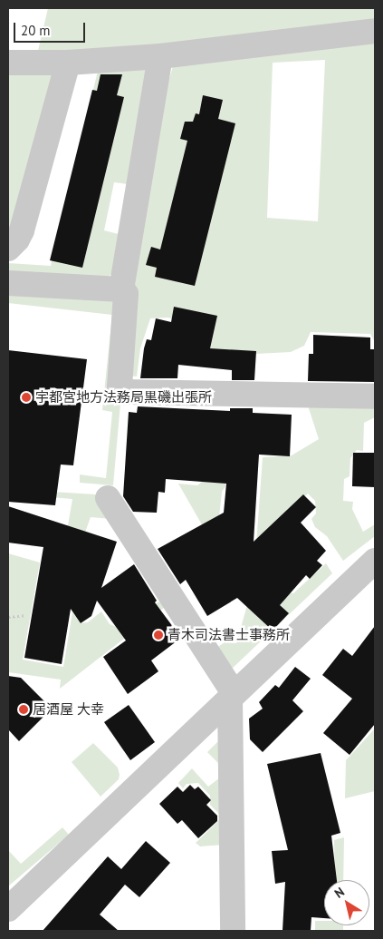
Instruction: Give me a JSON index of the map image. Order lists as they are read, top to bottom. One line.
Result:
{"places":["宇都宮地方法務局黒磯出張所","青木司法書士事務所","居酒屋 大幸"],"scale_bar":"20 m","north":"top left"}
